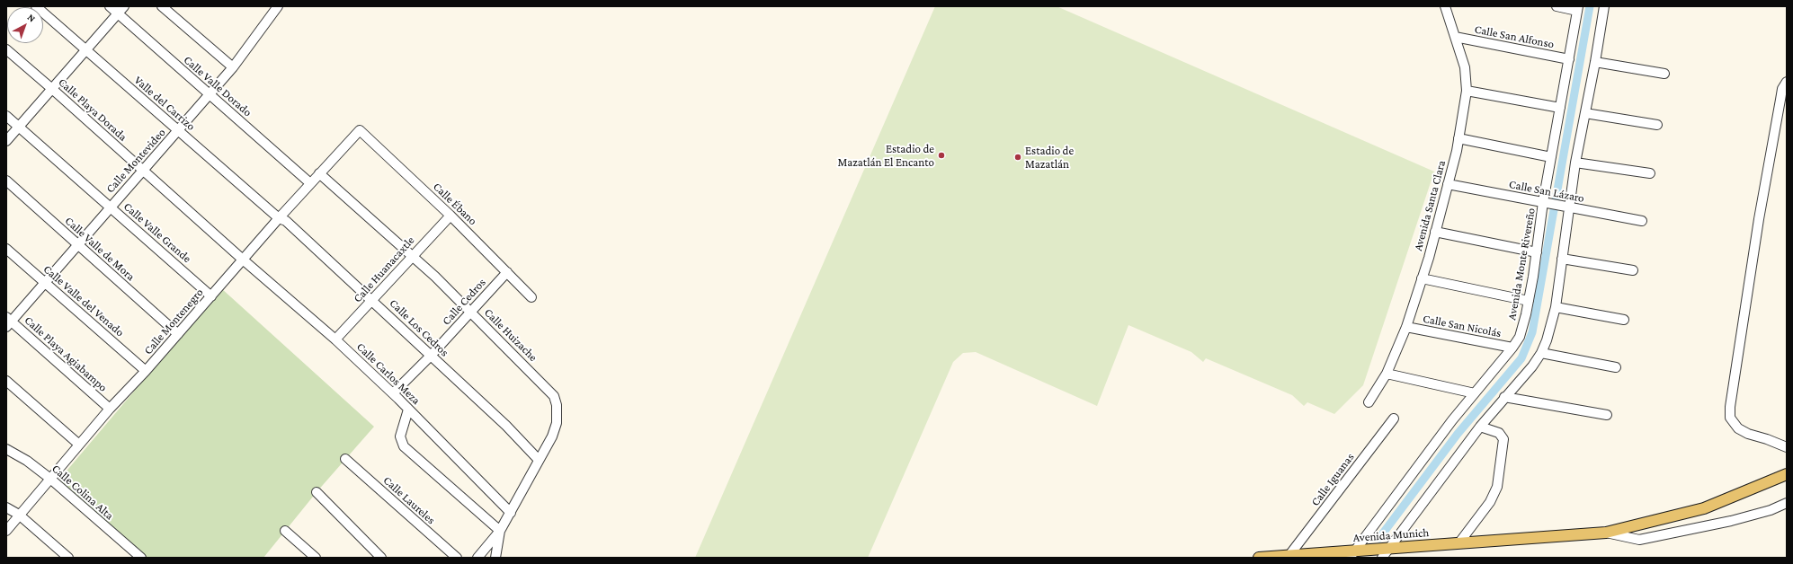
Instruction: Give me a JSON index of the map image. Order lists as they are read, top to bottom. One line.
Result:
{"streets":{"main road":["Avenida Munich"],"street":["Calle San Alfonso","Calle Valle Dorado","Valle del Carrizo","Calle Playa Dorada","Calle Montevideo","Calle San Lázaro","Calle Ébano","Avenida Santa Clara","Calle Valle Grande","Calle Valle de Mora","Avenida Monte Rivereño","Calle Huanacaxtle","Calle Valle del Venado","Calle Cedros","Calle Montenegro","Calle San Nicolás","Calle Los Cedros","Calle Huizache","Calle Playa Agiabampo","Calle Carlos Meza","Calle Iguanas","Calle Colina Alta","Calle Laureles"]},"crossings":[["Calle San Alfonso","Avenida Santa Clara"],["Calle San Alfonso","Avenida Monte Rivereño"],["Calle Valle Dorado","Calle Montevideo"],["Calle Valle Dorado","Calle Montenegro"],["Valle del Carrizo","Calle Montevideo"],["Valle del Carrizo","Calle Montenegro"],["Valle del Carrizo","Calle Los Cedros"],["Calle Playa Dorada","Calle Montevideo"],["Calle Playa Dorada","Calle Montenegro"],["Calle Playa Dorada","Calle Carlos Meza"],["Calle Montevideo","Calle Valle Grande"],["Calle Montevideo","Calle Valle de Mora"],["Calle Montevideo","Calle Valle del Venado"],["Calle Montevideo","Calle Playa Agiabampo"],["Calle San Lázaro","Avenida Santa Clara"],["Calle San Lázaro","Avenida Monte Rivereño"],["Calle Ébano","Calle Huanacaxtle"],["Calle Ébano","Calle Cedros"],["Calle Ébano","Calle Montenegro"],["Avenida Santa Clara","Calle San Nicolás"],["Calle Valle Grande","Calle Montenegro"],["Calle Valle de Mora","Calle Montenegro"],["Avenida Monte Rivereño","Calle San Nicolás"],["Avenida Monte Rivereño","Avenida Munich"],["Calle Huanacaxtle","Calle Los Cedros"],["Calle Huanacaxtle","Calle Huizache"],["Calle Huanacaxtle","Calle Carlos Meza"],["Calle Valle del Venado","Calle Montenegro"],["Calle Cedros","Calle Los Cedros"],["Calle Cedros","Calle Huizache"],["Calle Cedros","Calle Carlos Meza"],["Calle Montenegro","Calle Los Cedros"],["Calle Montenegro","Calle Huizache"],["Calle Montenegro","Calle Playa Agiabampo"],["Calle Montenegro","Calle Carlos Meza"],["Calle Montenegro","Calle Colina Alta"],["Calle Los Cedros","Calle Huizache"],["Calle Huizache","Calle Carlos Meza"],["Calle Iguanas","Avenida Munich"]],"places":["Estadio de Mazatlán El Encanto","Estadio de Mazatlán"],"north":"top right"}
